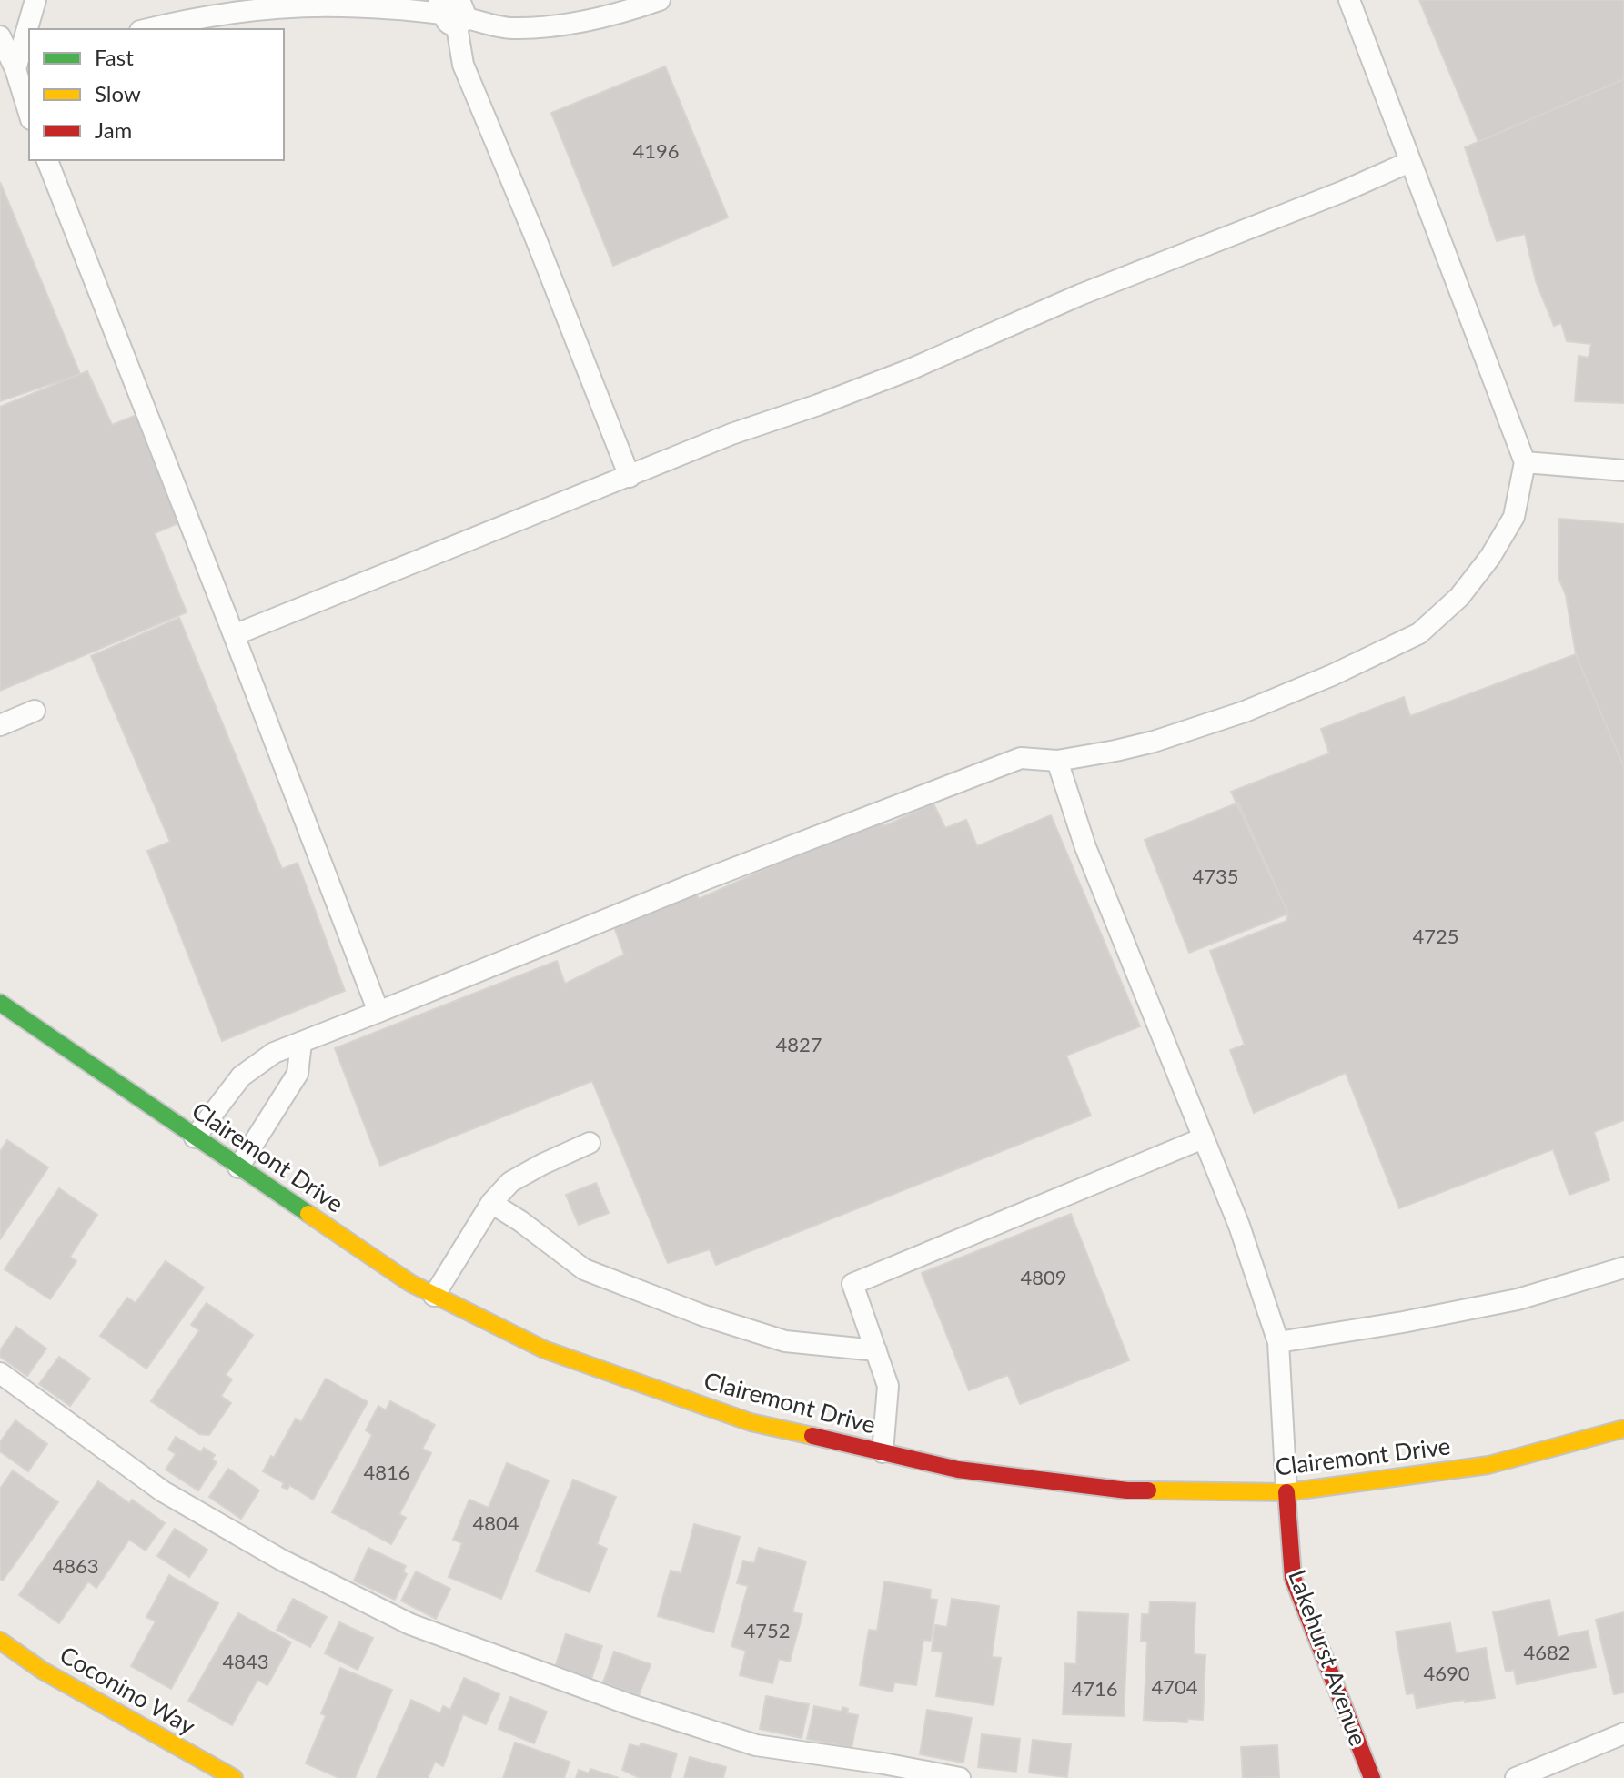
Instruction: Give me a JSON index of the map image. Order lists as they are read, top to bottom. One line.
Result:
{"streets":{"main road":["Clairemont Drive","Lakehurst Avenue","Coconino Way"]},"crossings":[["Clairemont Drive","Lakehurst Avenue"]],"house_numbers":["4196","4735","4725","4827","4809","4816","4804","4863","4752","4682","4843","4690","4704","4716"],"legend":["Fast","Slow","Jam"]}
